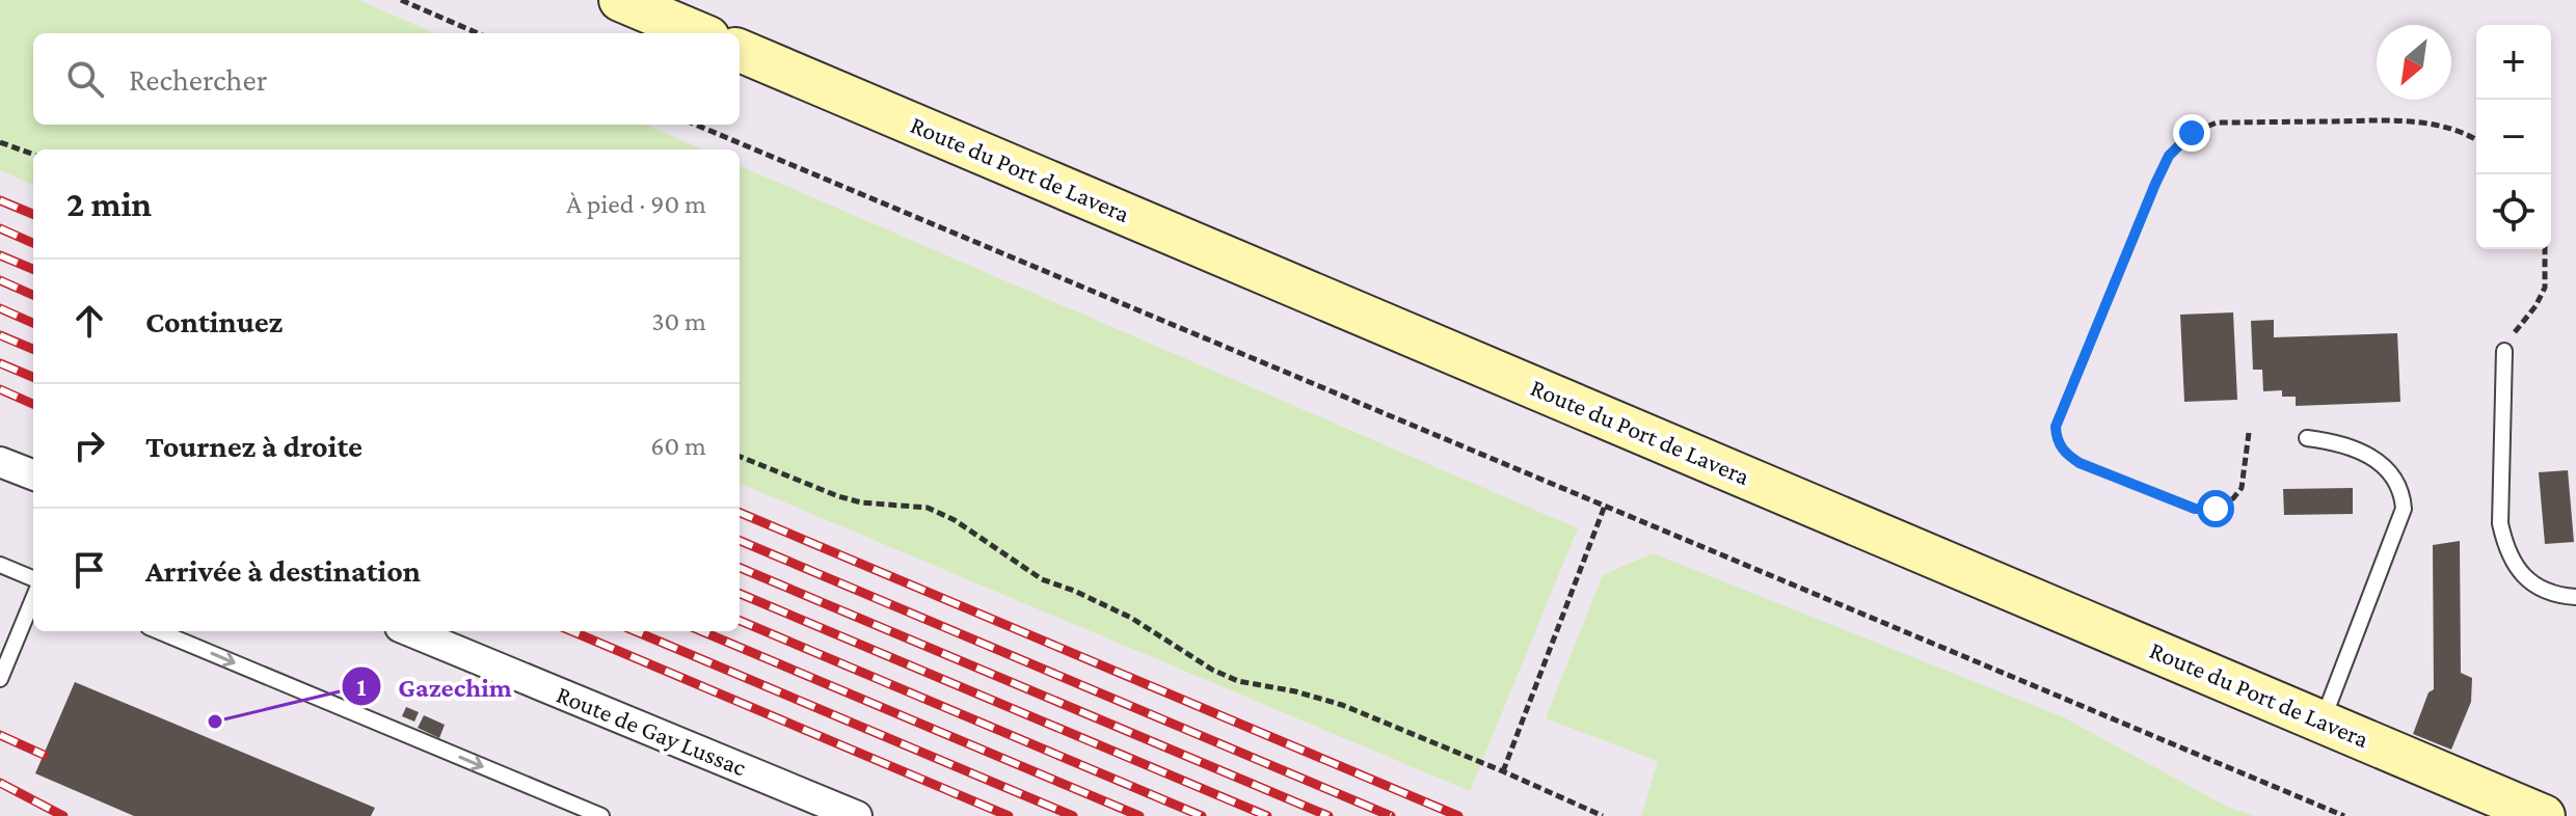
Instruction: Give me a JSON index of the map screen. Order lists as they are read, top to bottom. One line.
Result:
{"streets":{"street":["Route du Port de Lavera","Route de Gay Lussac"]},"places":["Gazechim"],"north":"bottom left","page":{"map_buttons":["+","−"],"search":"Rechercher","heading":["2 min","À pied · 90 m"],"list":[["Continuez","30 m"],["Tournez à droite","60 m"],"Arrivée à destination"]}}
